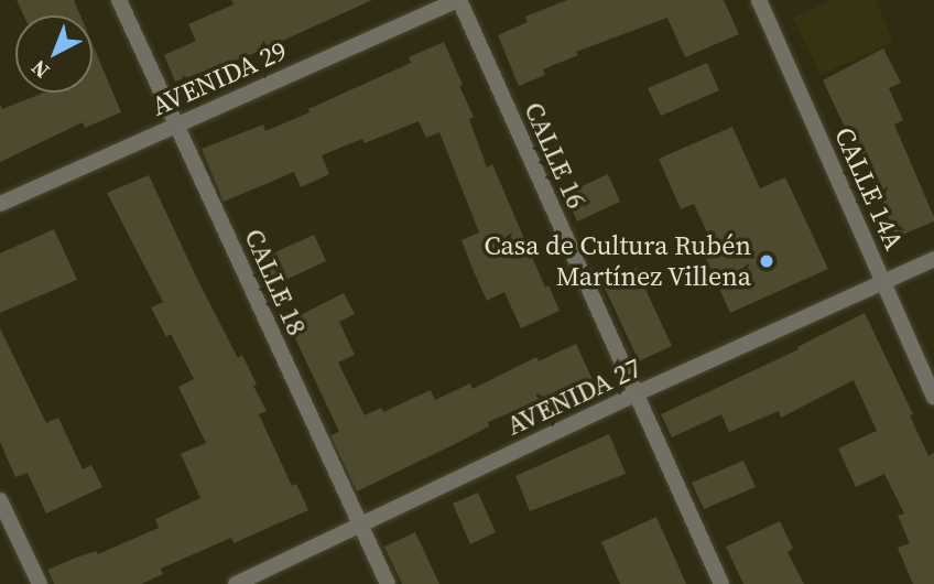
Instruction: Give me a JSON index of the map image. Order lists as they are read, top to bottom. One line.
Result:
{"streets":{"street":["AVENIDA 29","CALLE 16","CALLE 14A","CALLE 18","AVENIDA 27"]},"crossings":[["AVENIDA 29","CALLE 16"],["AVENIDA 29","CALLE 18"],["CALLE 16","AVENIDA 27"],["CALLE 14A","AVENIDA 27"],["CALLE 18","AVENIDA 27"]],"places":["Casa de Cultura Rubén Martínez Villena"],"north":"bottom left"}
